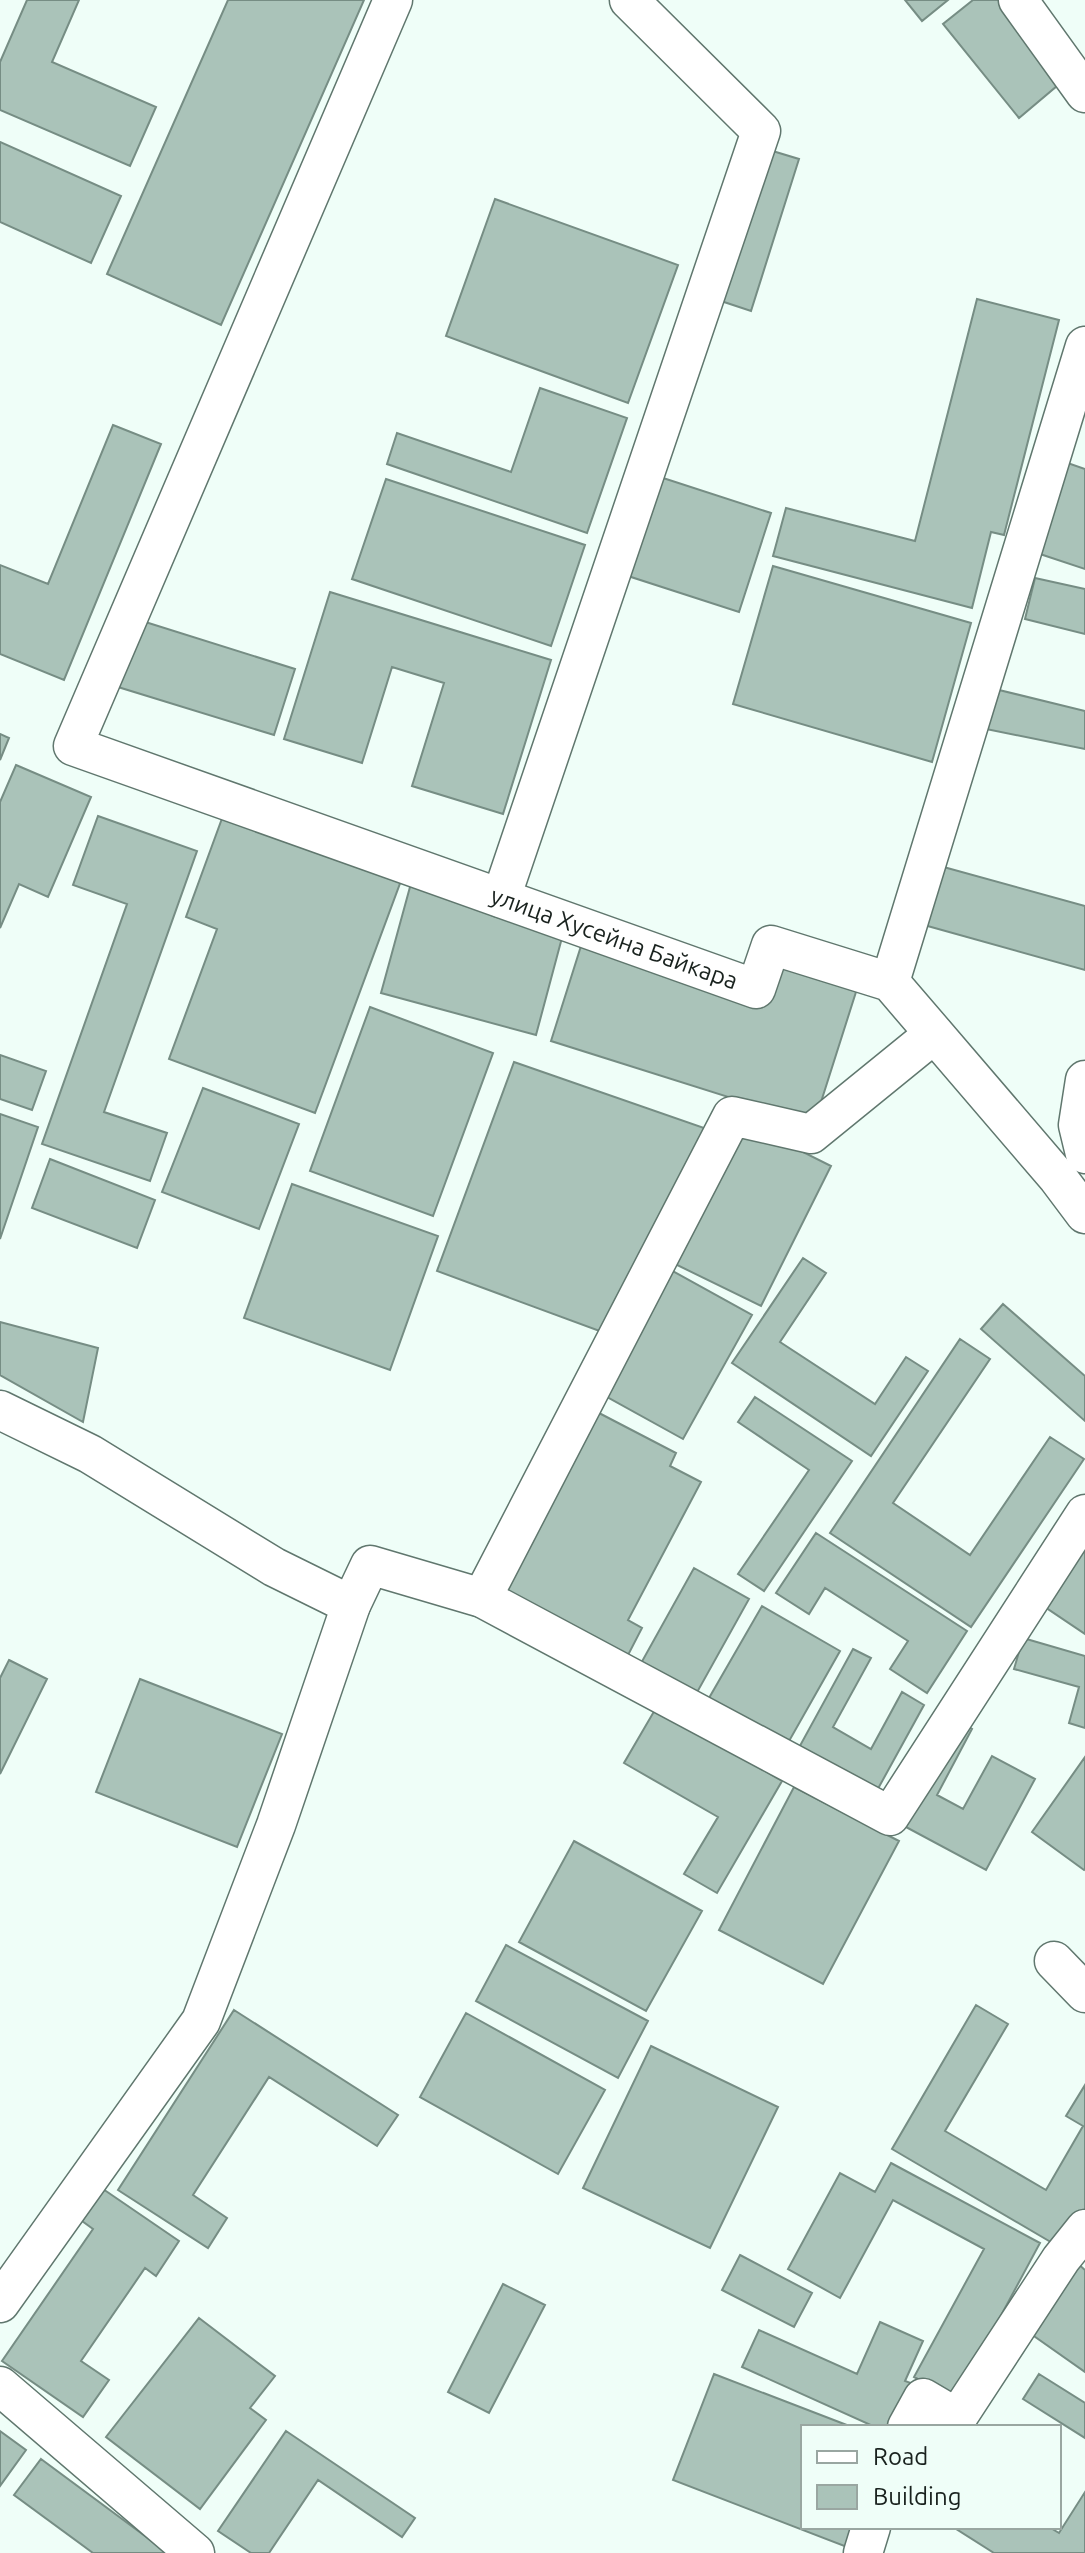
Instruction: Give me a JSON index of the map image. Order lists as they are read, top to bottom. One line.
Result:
{"streets":{"street":["улица Хусейна Байкара"]},"legend":["Road","Building"]}
